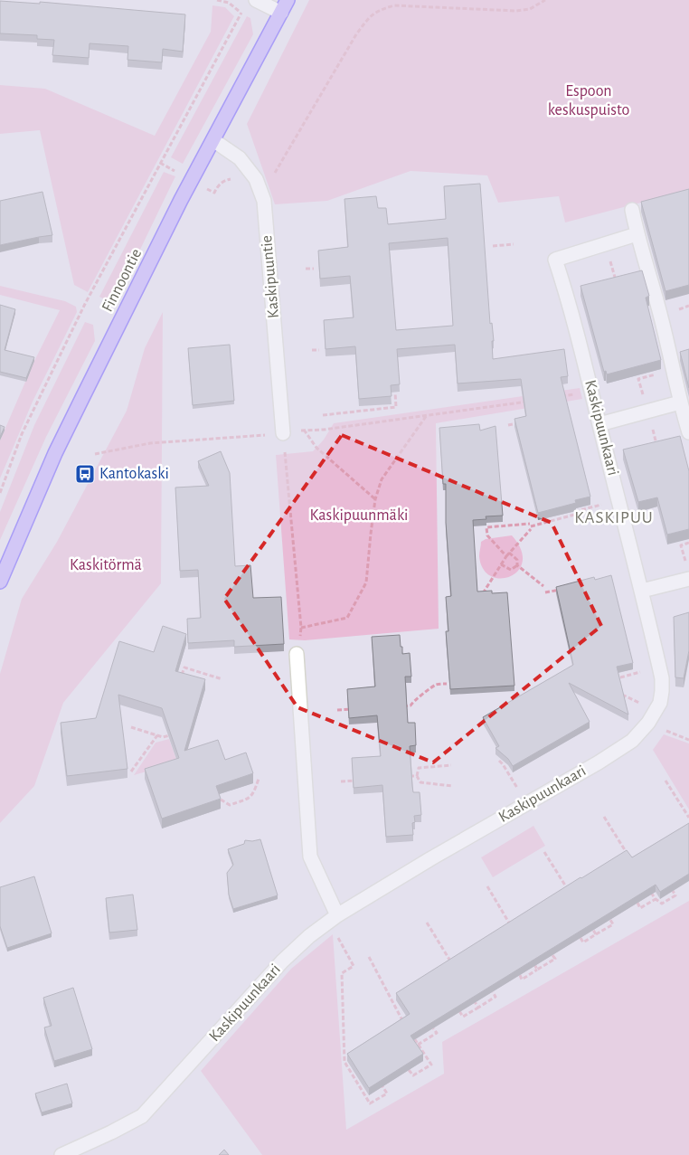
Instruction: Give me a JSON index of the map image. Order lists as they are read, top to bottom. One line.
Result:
{"streets":{"main road":["Finnoontie"],"street":["Kaskipuuntie","Kaskipuunkaari"]},"crossings":[["Kaskipuuntie","Finnoontie"]],"districts":["KASKIPUU"],"parks":["Espoon keskuspuisto","Kaskipuunmäki","Kaskitörmä"],"places":{"bus stop":["Kantokaski"]}}
